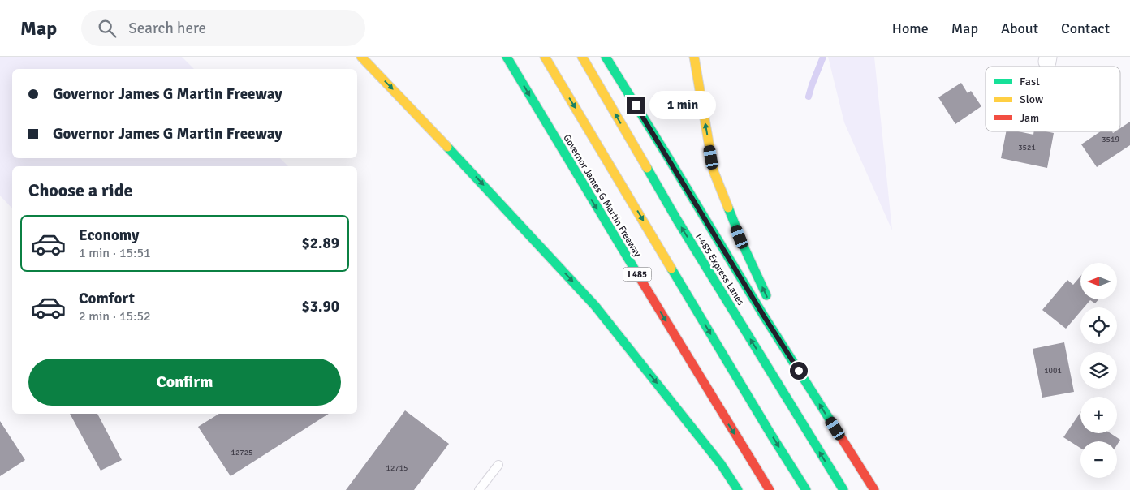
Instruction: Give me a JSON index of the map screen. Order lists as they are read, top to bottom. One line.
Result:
{"streets":{"highway":["Governor James G Martin Freeway","I-485 Express Lanes","I 485"]},"house_numbers":["3519","3521","1001","12725","12715"],"legend":["Fast","Slow","Jam"],"north":"left","page":{"header":"Map","search":"Search here","nav":["Home","Map","About","Contact"],"banner":["Governor James G Martin Freeway","Governor James G Martin Freeway"],"bubble":"1 min","heading":"Choose a ride","list":[{"name":"Economy","note":"1 min · 15:51","value":"$2.89"},{"name":"Comfort","note":"2 min · 15:52","value":"$3.90"}],"map_buttons":["+","−"],"buttons":"Confirm"}}
